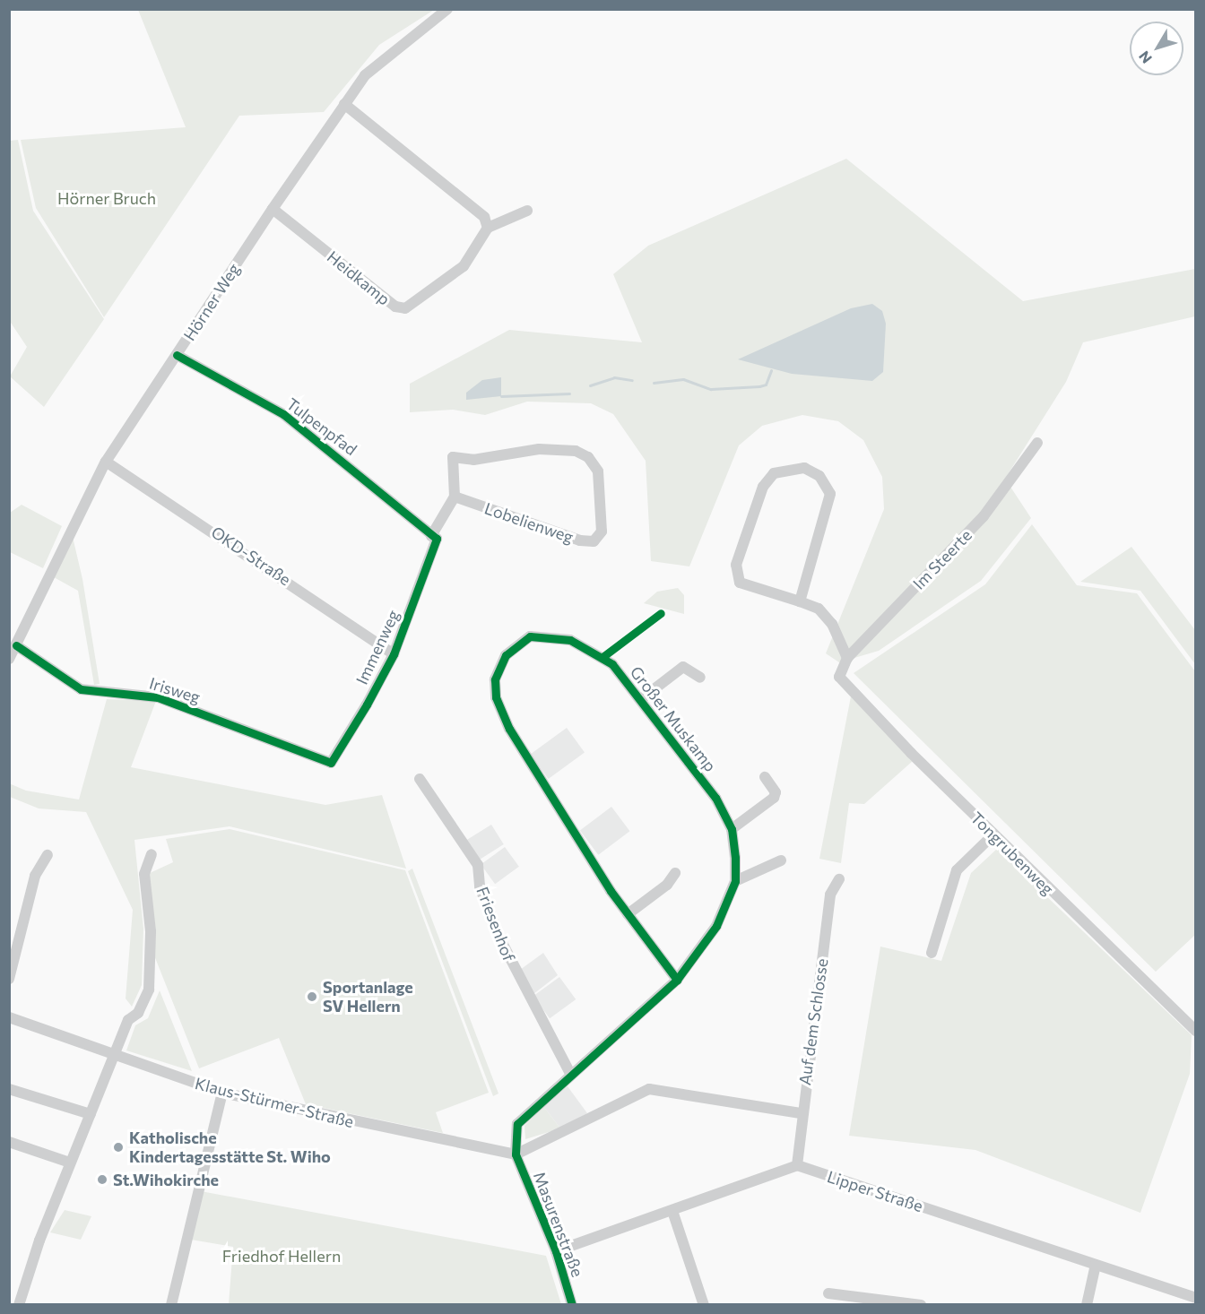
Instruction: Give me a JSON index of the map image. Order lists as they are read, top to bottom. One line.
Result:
{"streets":{"street":["Heidkamp","Hörner Weg","Tulpenpfad","Lobelienweg","OKD-Straße","Im Steerte","Immenweg","Irisweg","Großer Muskamp","Tongrubenweg","Friesenhof","Auf dem Schlosse","Klaus-Stürmer-Straße","Lipper Straße","Masurenstraße"]},"crossings":[["Heidkamp","Hörner Weg"],["Hörner Weg","Tulpenpfad"],["Hörner Weg","OKD-Straße"],["Hörner Weg","Irisweg"],["Tulpenpfad","Immenweg"],["OKD-Straße","Immenweg"],["Im Steerte","Tongrubenweg"],["Immenweg","Irisweg"],["Großer Muskamp","Friesenhof"],["Großer Muskamp","Klaus-Stürmer-Straße"],["Großer Muskamp","Masurenstraße"],["Auf dem Schlosse","Lipper Straße"],["Klaus-Stürmer-Straße","Masurenstraße"]],"parks":["Hörner Bruch","Friedhof Hellern"],"places":["Sportanlage SV Hellern","Katholische Kindertagesstätte St. Wiho","St.Wihokirche"],"north":"bottom left"}
